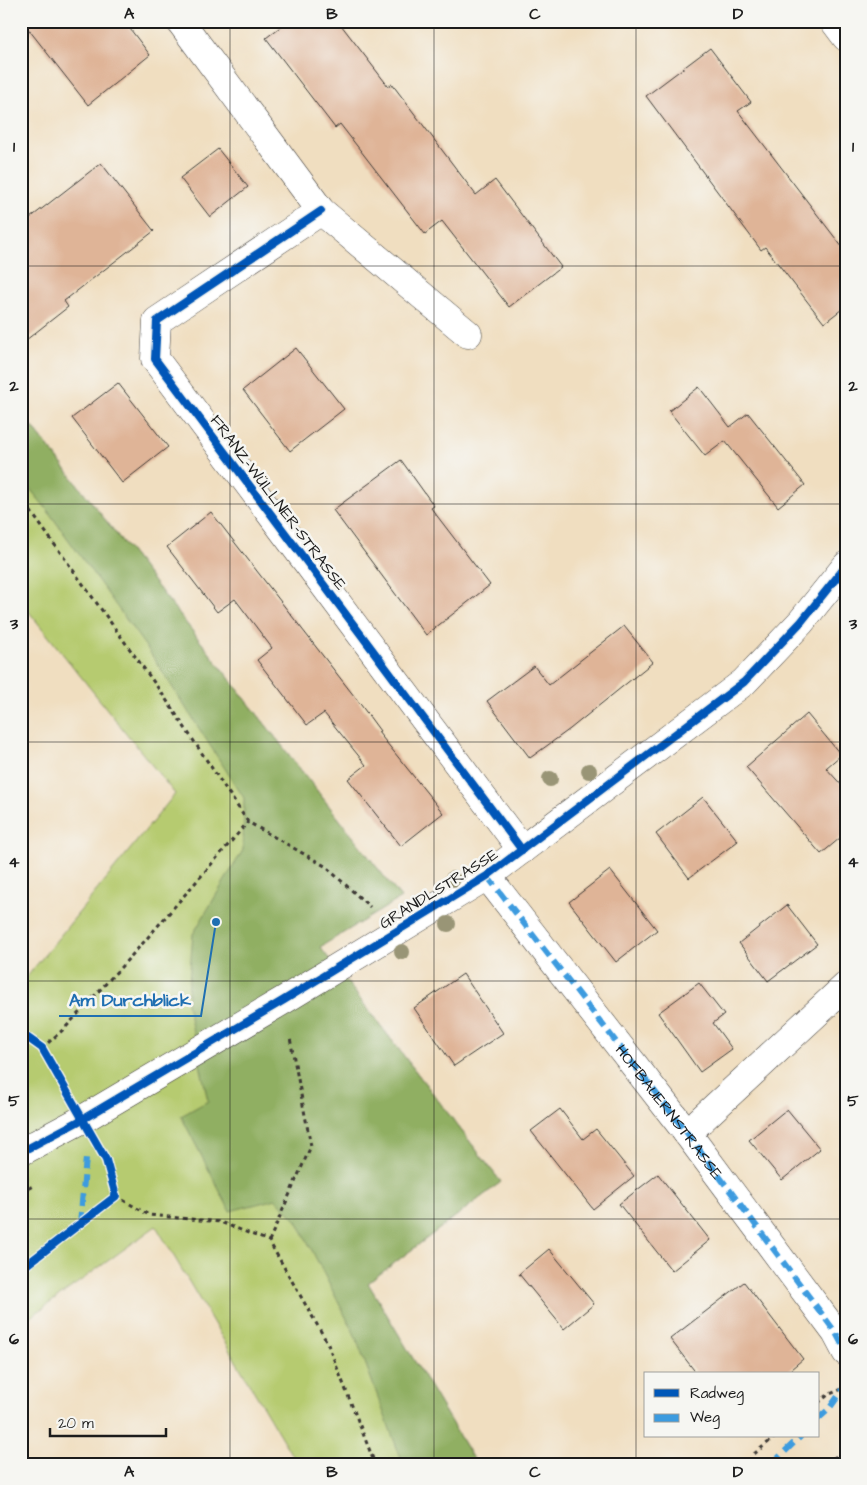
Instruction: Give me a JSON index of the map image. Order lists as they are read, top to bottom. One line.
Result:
{"streets":{"street":["FRANZ-WÜLLNER-STRASSE","GRANDLSTRASSE","HOFBAUERNSTRASSE"]},"crossings":[["FRANZ-WÜLLNER-STRASSE","GRANDLSTRASSE"],["GRANDLSTRASSE","HOFBAUERNSTRASSE"]],"places":["Am Durchblick"],"legend":["Radweg","Weg"],"scale_bar":"20 m","grid":{"columns":["A","B","C","D"],"rows":["1","2","3","4","5","6"]}}
